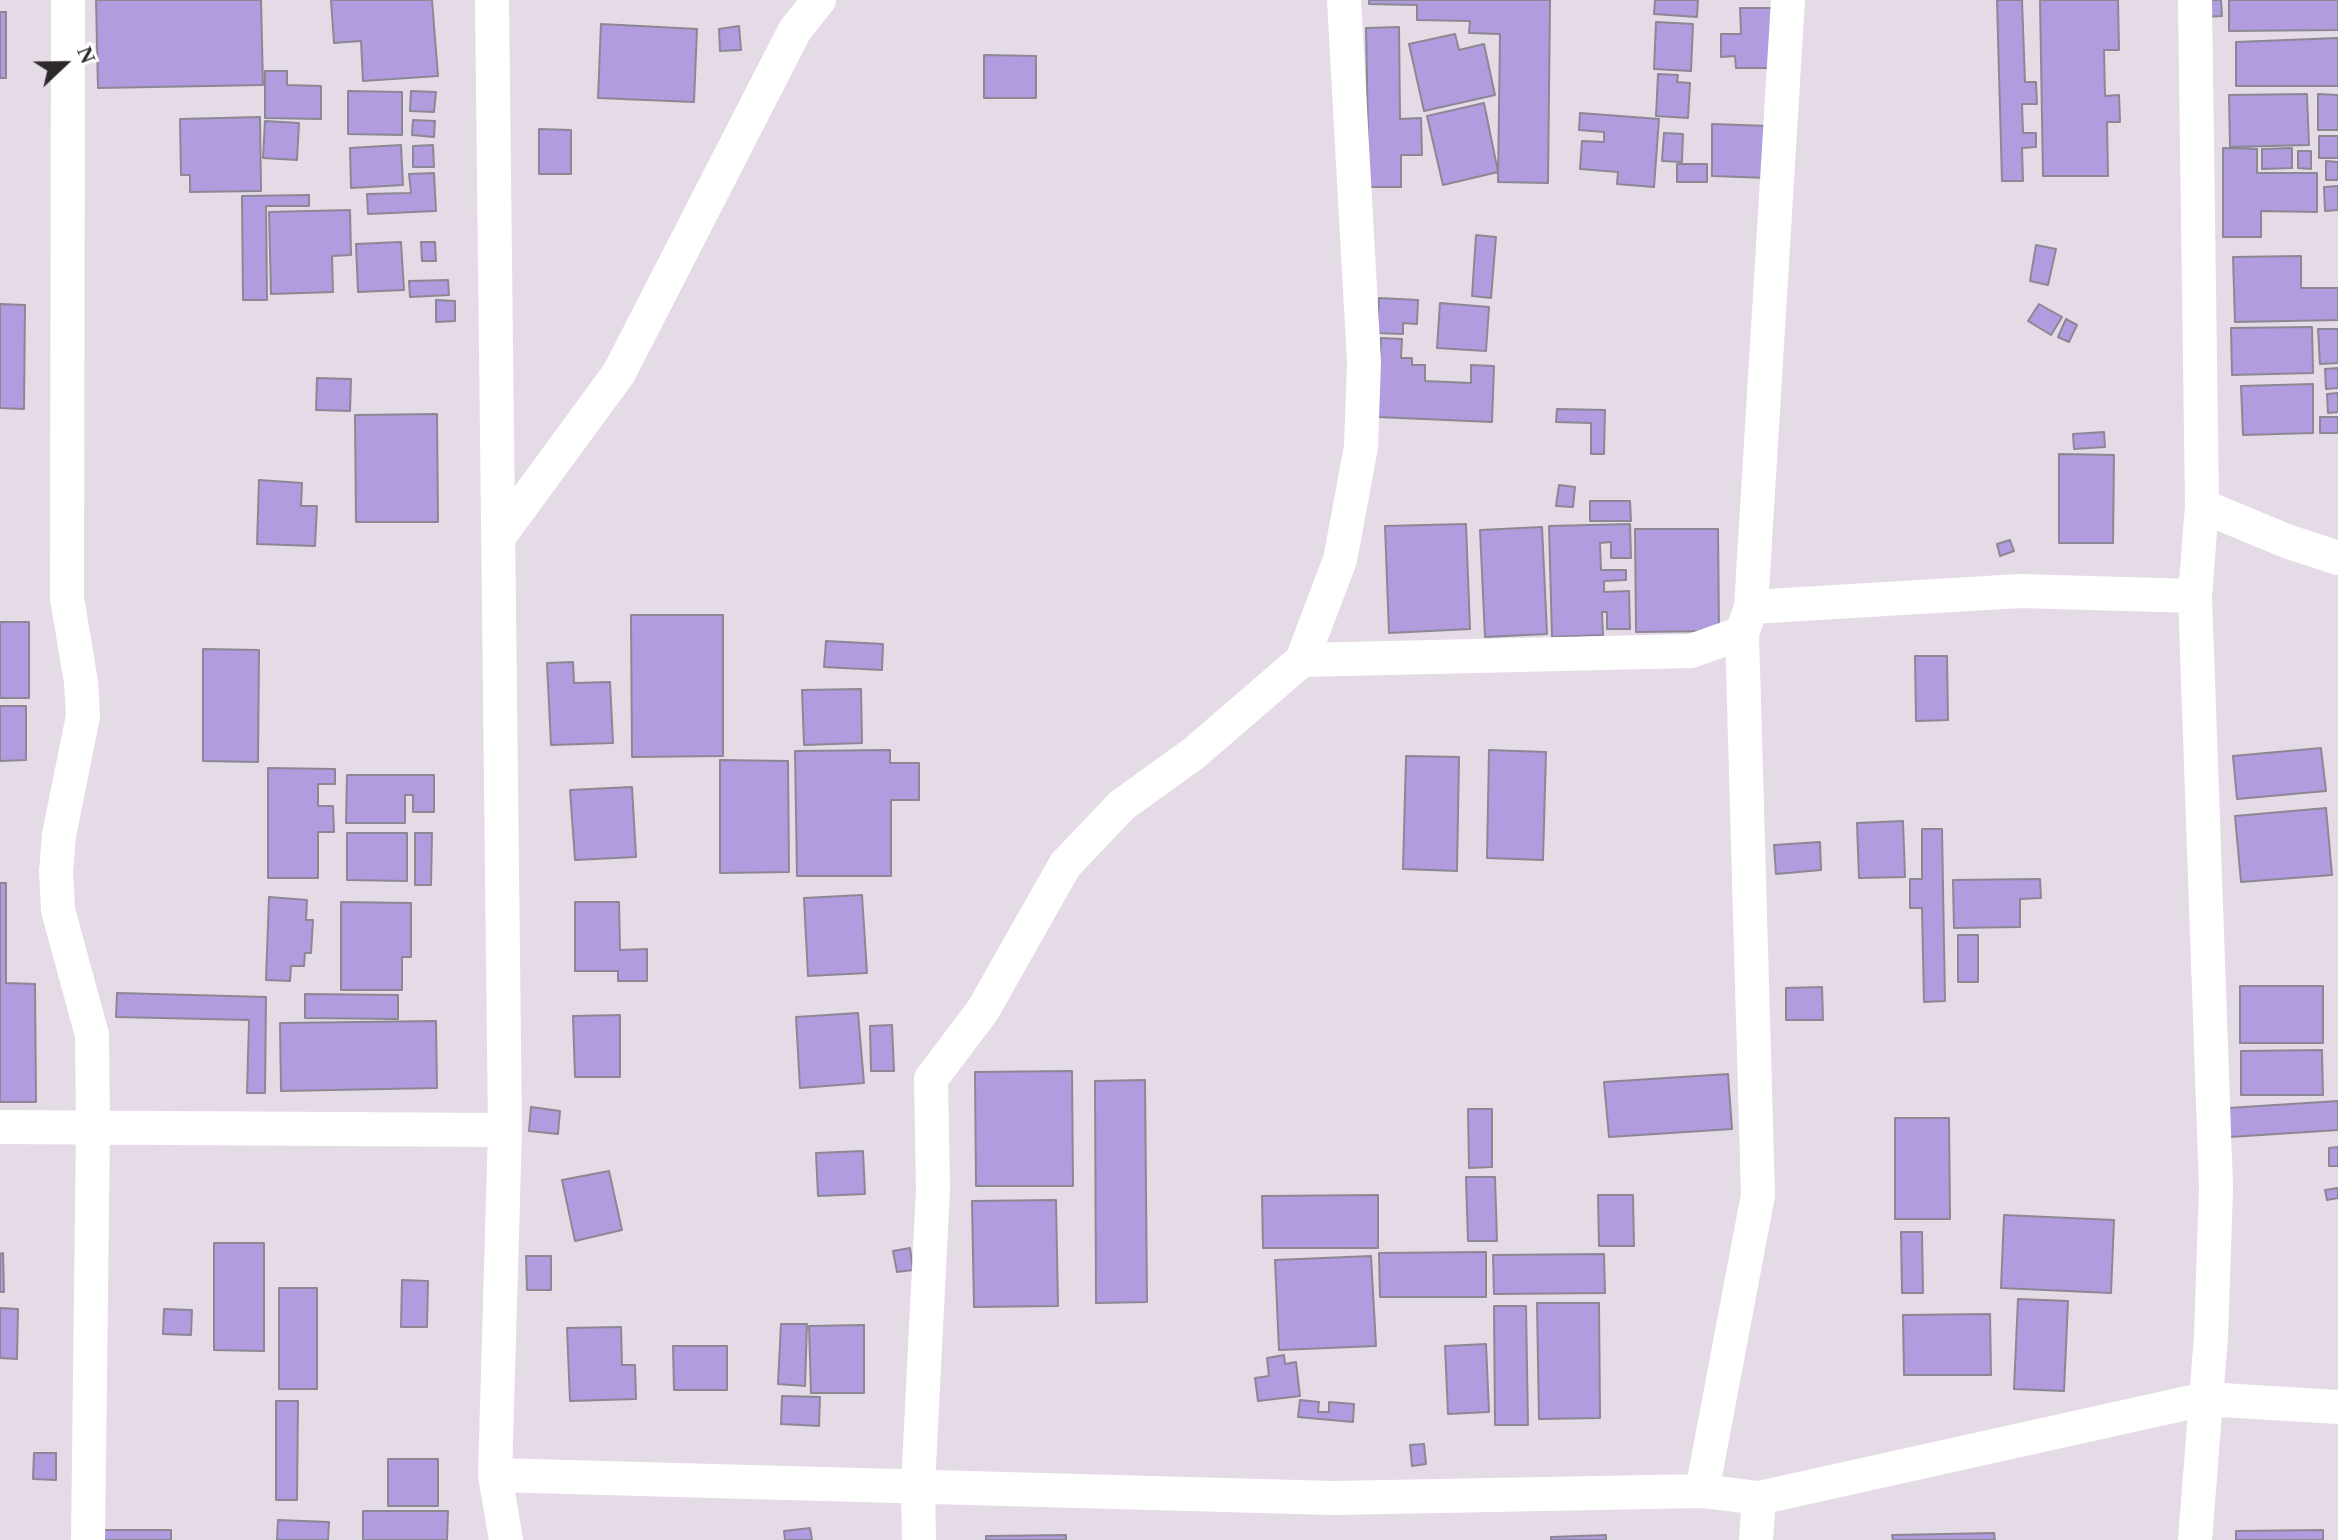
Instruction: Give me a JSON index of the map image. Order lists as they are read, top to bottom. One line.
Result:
{"north":"right"}
